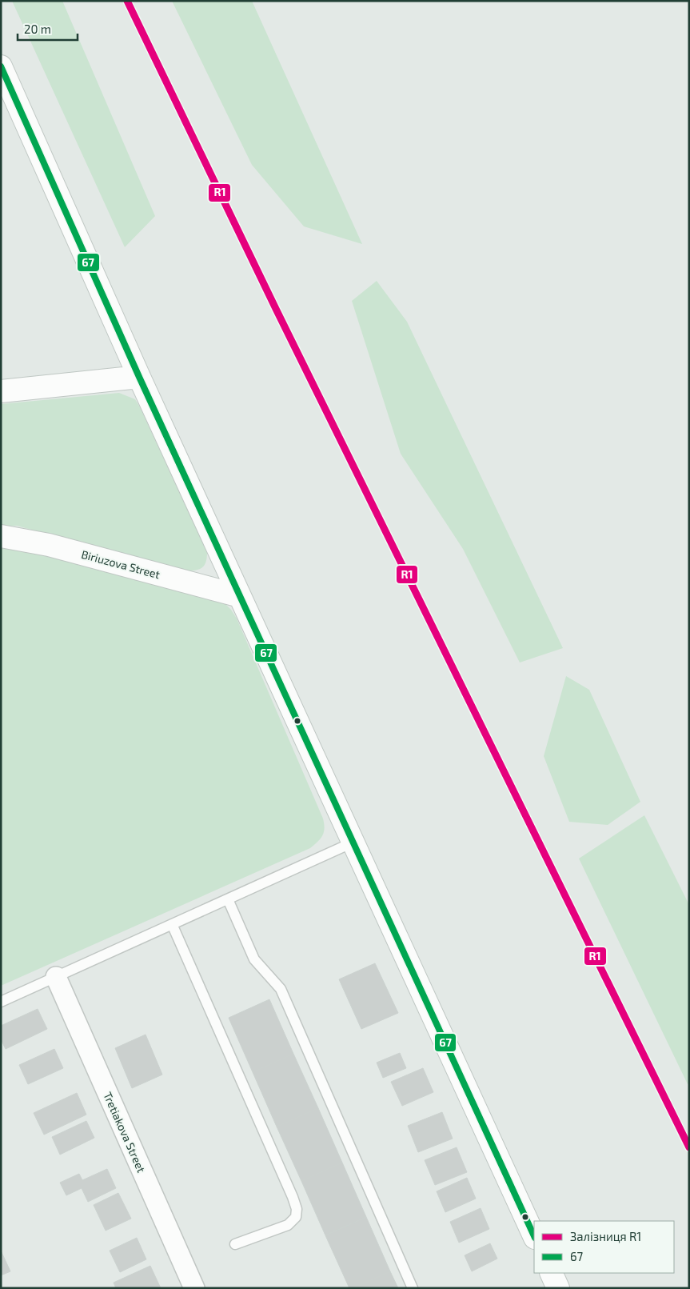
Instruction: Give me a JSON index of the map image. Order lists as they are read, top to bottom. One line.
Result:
{"streets":{"main road":["Biriuzova Street"],"street":["Tretiakova Street"]},"lines":["rail line R1","transit line 67"],"legend":["Залізниця R1","67"],"scale_bar":"20 m"}
